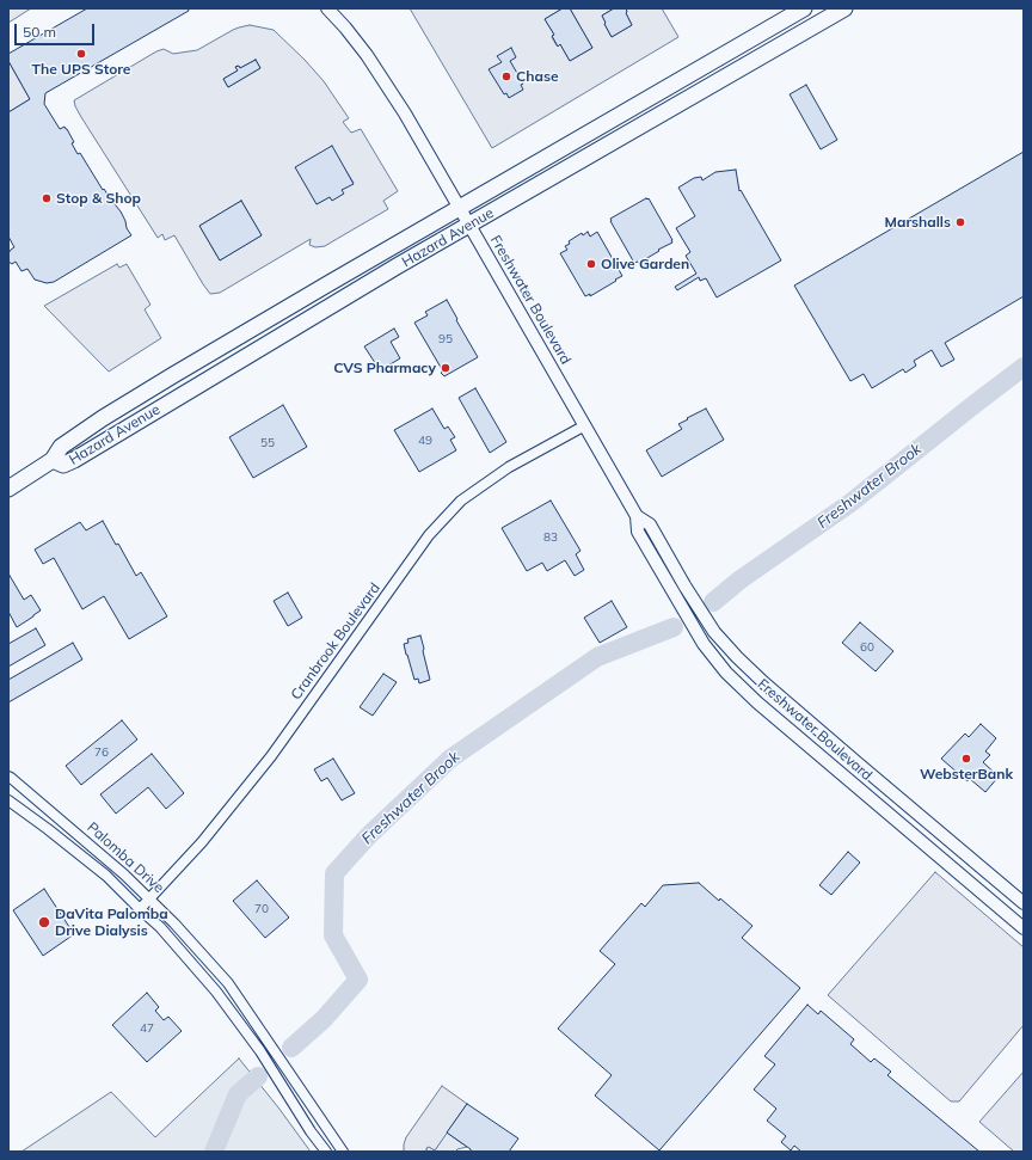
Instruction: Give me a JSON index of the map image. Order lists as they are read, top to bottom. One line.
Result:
{"streets":{"main road":["Hazard Avenue"],"street":["Freshwater Boulevard","Cranbrook Boulevard","Palomba Drive"]},"crossings":[["Hazard Avenue","Freshwater Boulevard"],["Freshwater Boulevard","Cranbrook Boulevard"],["Cranbrook Boulevard","Palomba Drive"]],"water":["Freshwater Brook"],"places":["The UPS Store","Chase","Stop & Shop","Marshalls","Olive Garden","CVS Pharmacy","WebsterBank","DaVita Palomba Drive Dialysis"],"house_numbers":["95","49","55","83","60","76","70","47"],"scale_bar":"50 m"}
